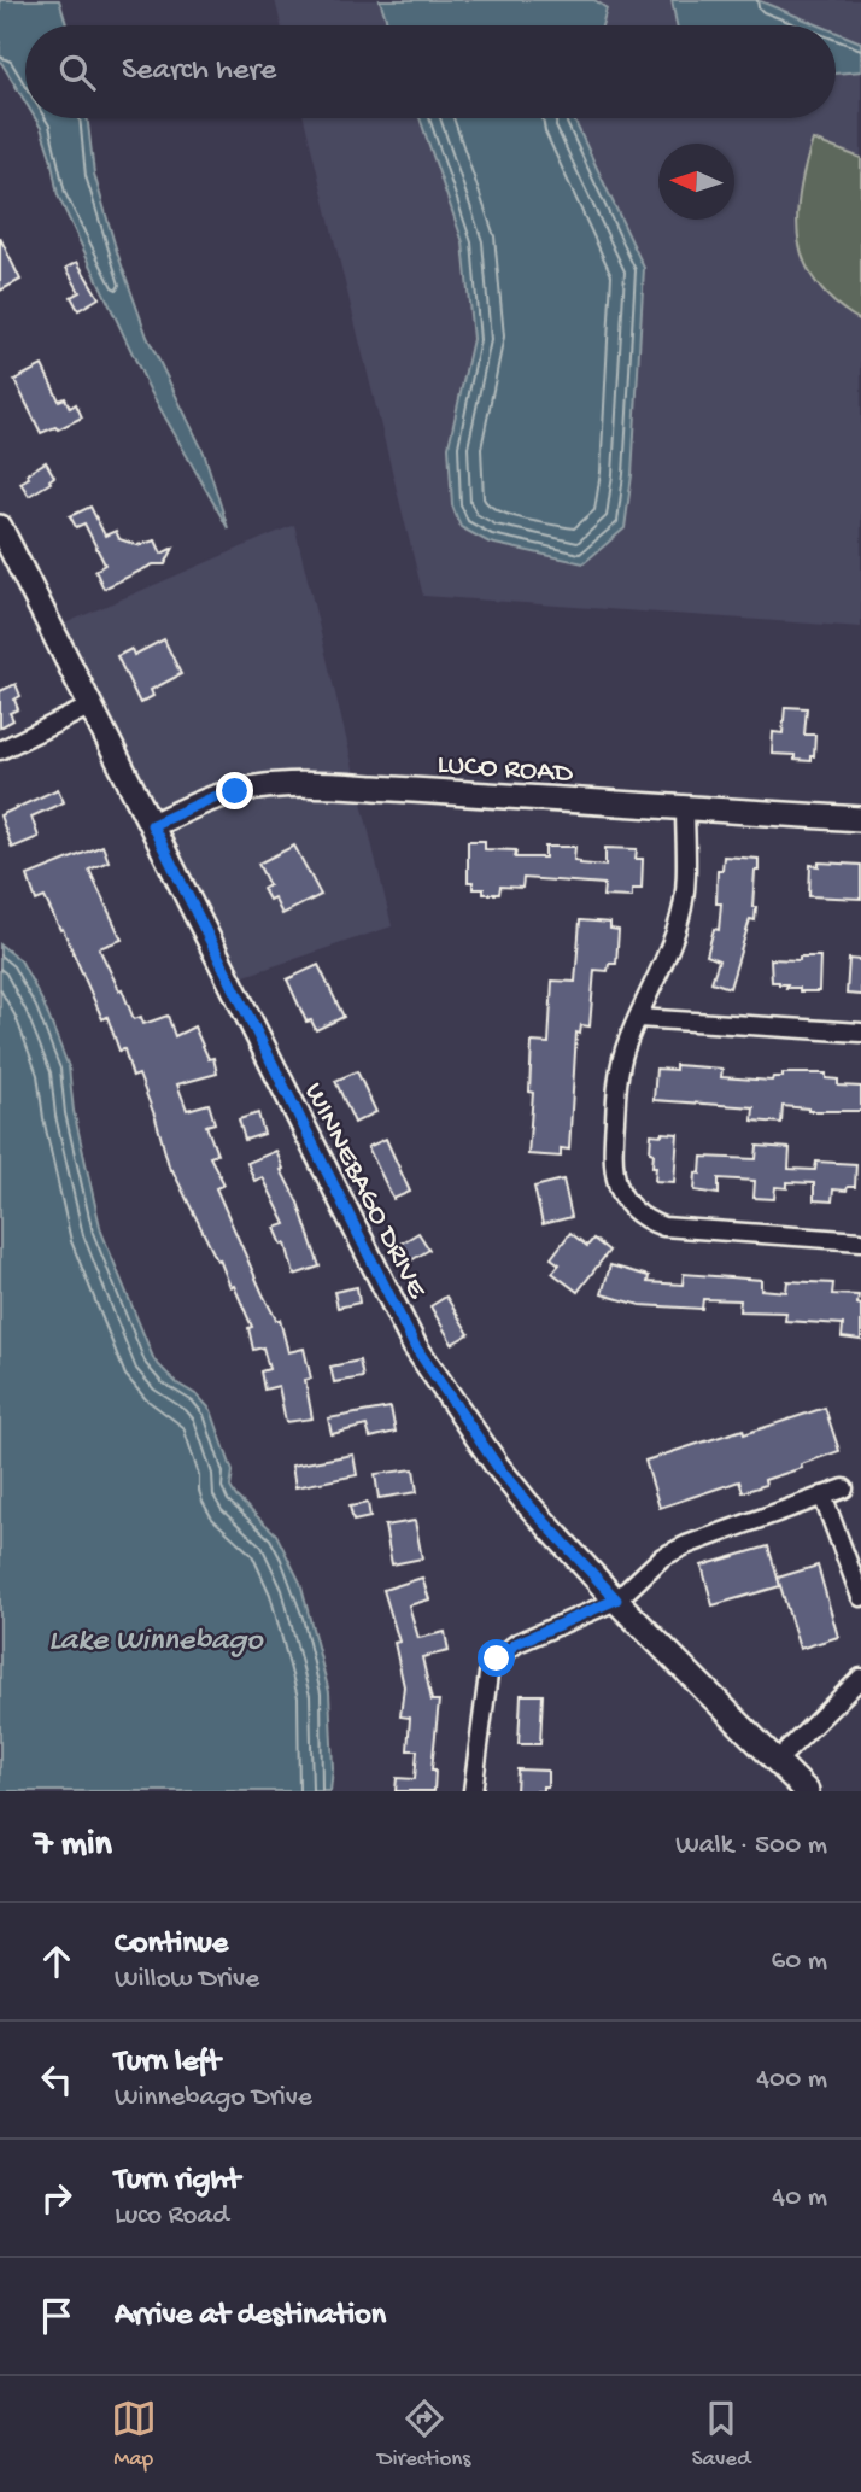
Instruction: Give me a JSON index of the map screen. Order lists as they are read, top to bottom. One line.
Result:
{"streets":{"main road":["LUCO ROAD","WINNEBAGO DRIVE"]},"crossings":[["LUCO ROAD","WINNEBAGO DRIVE"]],"water":["Lake Winnebago"],"north":"left","page":{"search":"Search here","heading":["7 min","Walk · 500 m"],"list":[["Continue","Willow Drive","60 m"],["Turn left","Winnebago Drive","400 m"],["Turn right","Luco Road","40 m"],"Arrive at destination"],"nav":["Map","Directions","Saved"]}}
